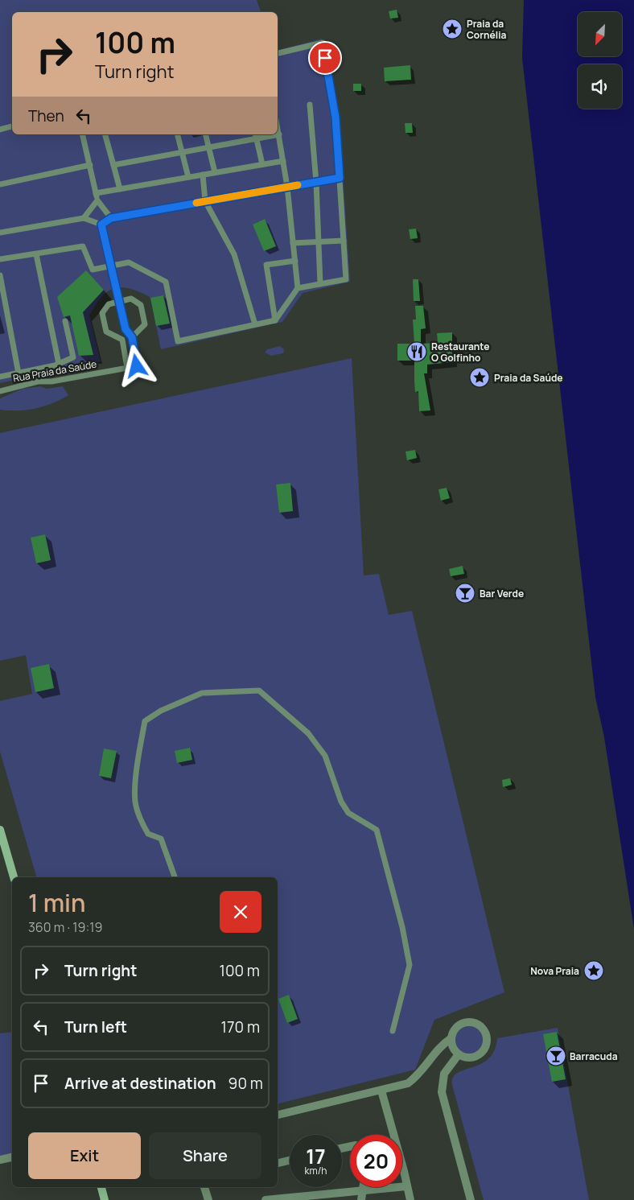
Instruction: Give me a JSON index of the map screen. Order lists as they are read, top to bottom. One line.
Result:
{"streets":{"lane":["Rua Praia da Saúde"]},"places":{"place":["Praia da Cornélia","Praia da Saúde","Nova Praia"],"restaurant":["Restaurante O Golfinho"],"bar":["Bar Verde","Barracuda"]},"north":"bottom left","page":{"turn":["100 m","Turn right"],"then":"Then","heading":["1 min","360 m · 19:19"],"list":[{"name":"Turn right","value":"100 m"},{"name":"Turn left","value":"170 m"},{"name":"Arrive at destination","value":"90 m"}],"buttons":["Exit","Share"],"speed":"17 km/h","limit":"20"}}
